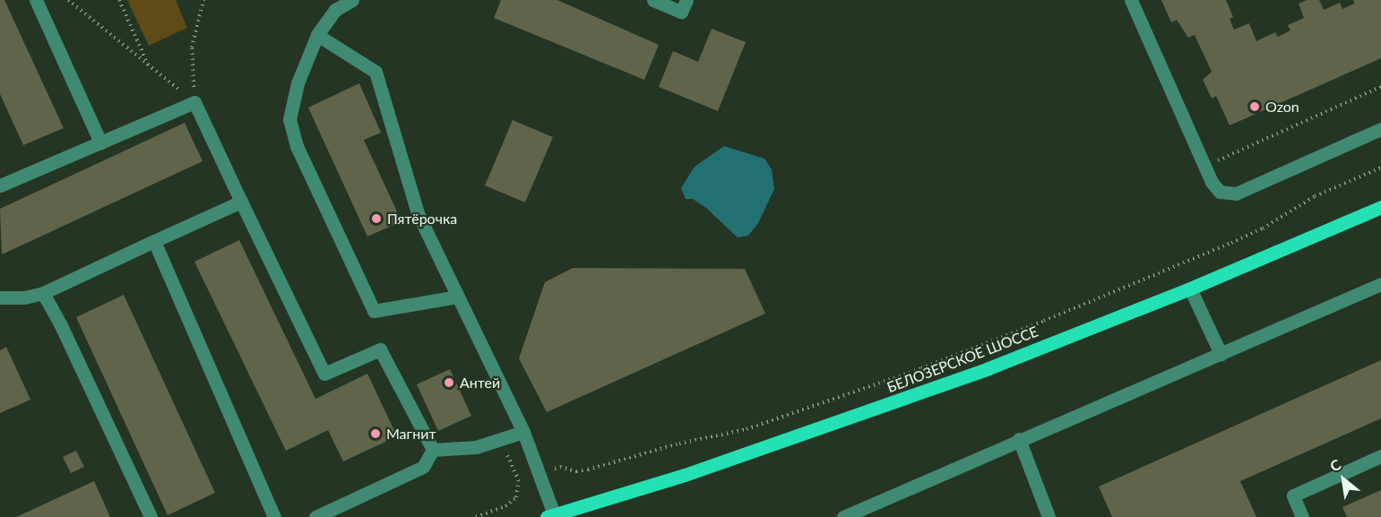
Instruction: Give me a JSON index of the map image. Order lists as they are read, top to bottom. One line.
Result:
{"streets":{"main road":["БЕЛОЗЕРСКОЕ ШОССЕ"]},"places":["Ozon","Пятёрочка","Антей","Магнит"],"north":"top left"}
